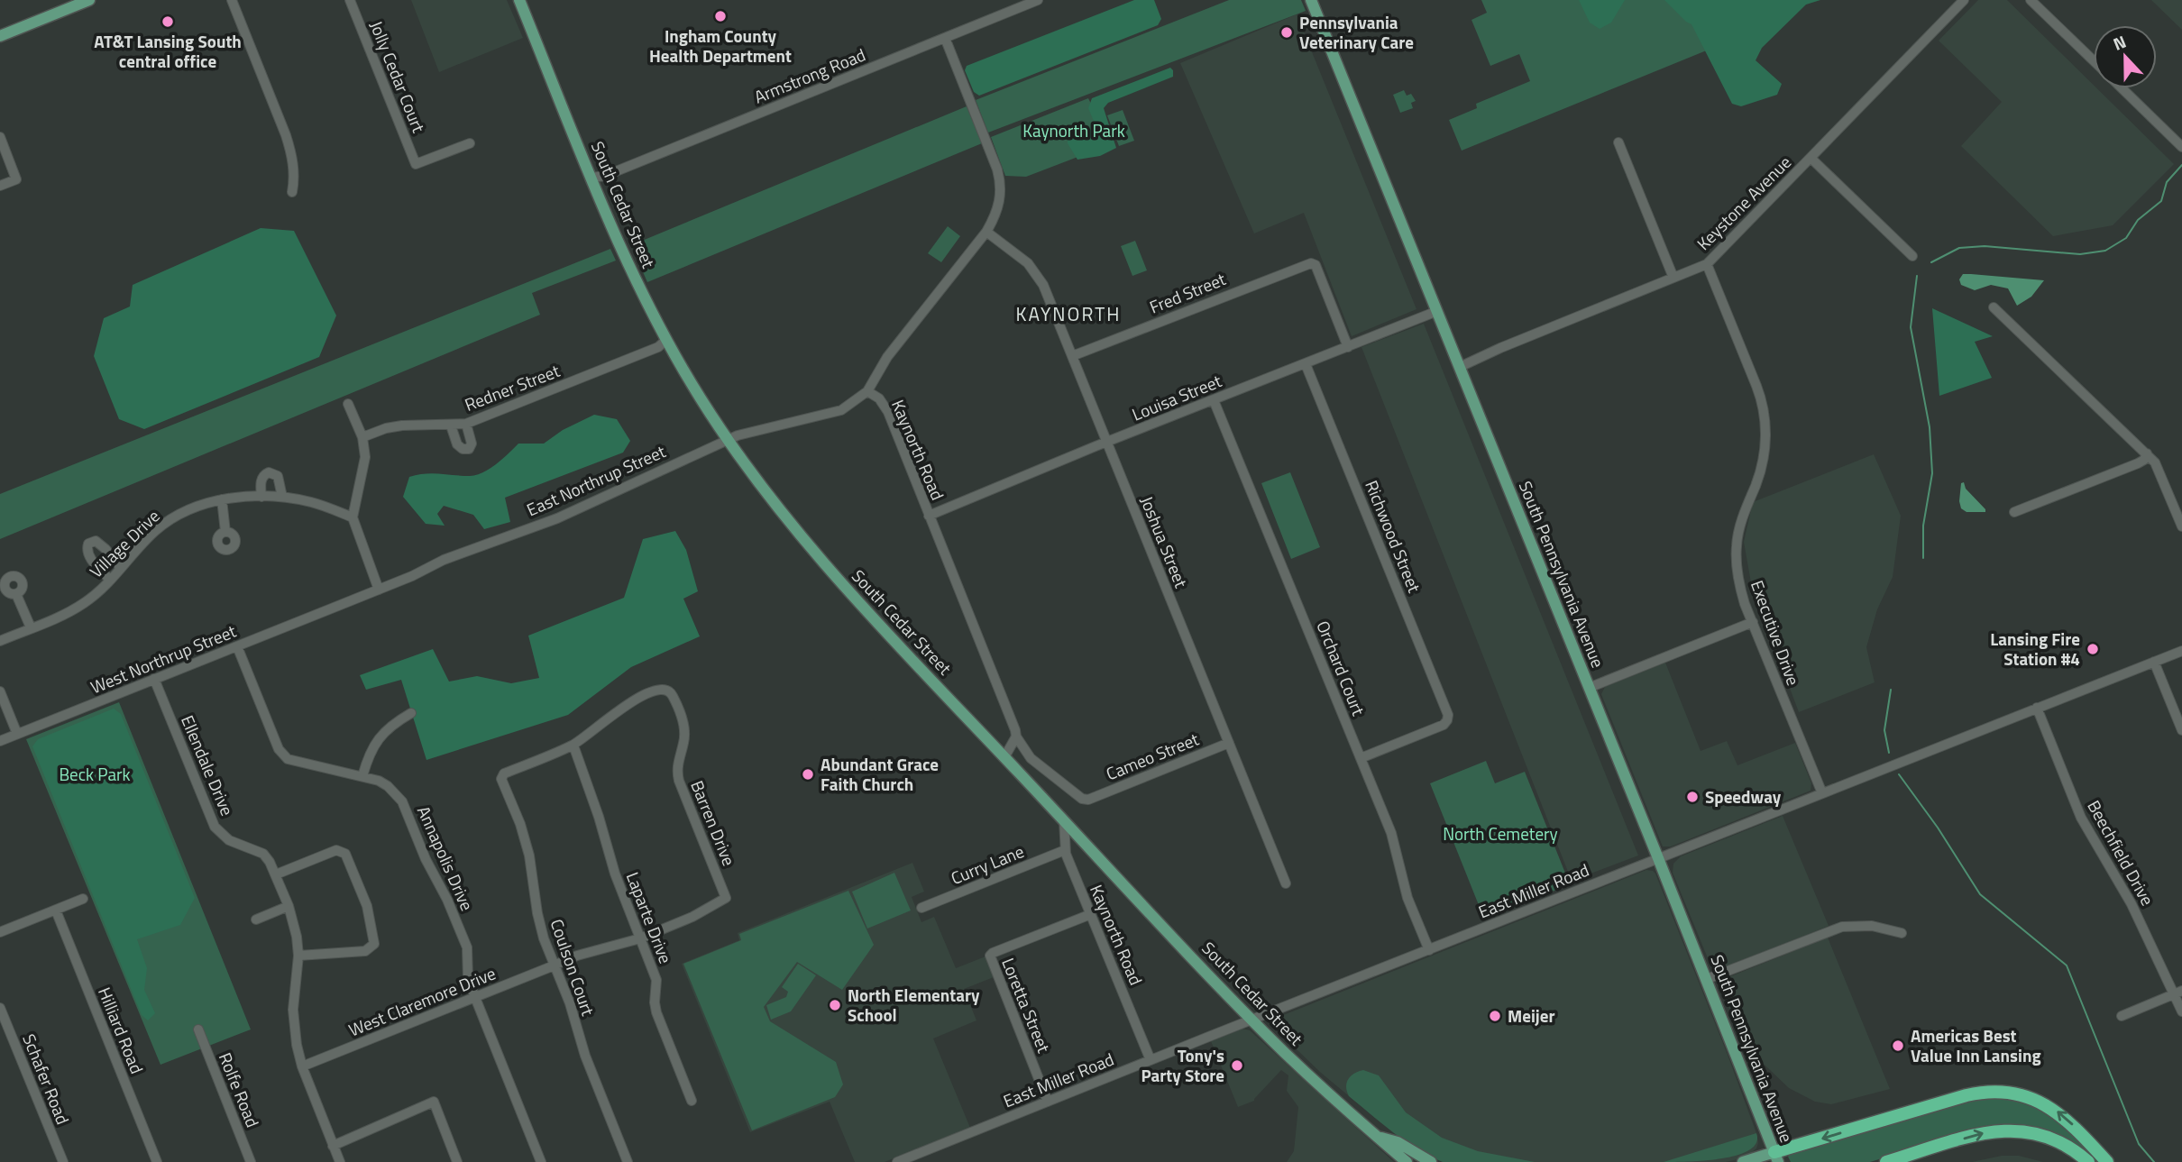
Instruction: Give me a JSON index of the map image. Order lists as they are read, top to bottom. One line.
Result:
{"streets":{"main road":["South Cedar Street","South Pennsylvania Avenue"],"street":["Armstrong Road","Jolly Cedar Court","Keystone Avenue","Fred Street","Redner Street","Louisa Street","Kaynorth Road","East Northrup Street","Richwood Street","Joshua Street","Village Drive","Executive Drive","West Northrup Street","Orchard Court","Cameo Street","Ellendale Drive","Barren Drive","Beechfield Drive","Annapolis Drive","Curry Lane","East Miller Road","Laparte Drive","Coulson Court","West Claremore Drive","Loretta Street","Hilliard Road","Schafer Road","Rolfe Road"]},"crossings":[["Armstrong Road","South Cedar Street"],["Armstrong Road","Kaynorth Road"],["Keystone Avenue","South Pennsylvania Avenue"],["Keystone Avenue","Executive Drive"],["South Cedar Street","Redner Street"],["South Cedar Street","Kaynorth Road"],["South Cedar Street","East Northrup Street"],["South Cedar Street","East Miller Road"],["Fred Street","Louisa Street"],["Fred Street","Joshua Street"],["Louisa Street","Kaynorth Road"],["Louisa Street","Richwood Street"],["Louisa Street","Joshua Street"],["Louisa Street","South Pennsylvania Avenue"],["Louisa Street","Orchard Court"],["Kaynorth Road","East Northrup Street"],["Kaynorth Road","Joshua Street"],["Kaynorth Road","Cameo Street"],["Kaynorth Road","Curry Lane"],["Kaynorth Road","East Miller Road"],["Kaynorth Road","Loretta Street"],["East Northrup Street","West Northrup Street"],["Richwood Street","Orchard Court"],["Joshua Street","Cameo Street"],["South Pennsylvania Avenue","East Miller Road"],["Executive Drive","East Miller Road"],["West Northrup Street","Ellendale Drive"],["West Northrup Street","Annapolis Drive"],["Orchard Court","East Miller Road"],["Ellendale Drive","West Claremore Drive"],["Barren Drive","Laparte Drive"],["Barren Drive","Coulson Court"],["Barren Drive","West Claremore Drive"],["Beechfield Drive","East Miller Road"],["Annapolis Drive","West Claremore Drive"],["East Miller Road","Loretta Street"],["Laparte Drive","Coulson Court"],["Laparte Drive","West Claremore Drive"],["Coulson Court","West Claremore Drive"]],"districts":["KAYNORTH"],"parks":["Kaynorth Park","Beck Park","North Cemetery"],"places":["Ingham County Health Department","AT&T Lansing South central office","Pennsylvania Veterinary Care","Lansing Fire Station #4","Abundant Grace Faith Church","Speedway","North Elementary School","Meijer","Americas Best Value Inn Lansing","Tony's Party Store"],"north":"top"}
